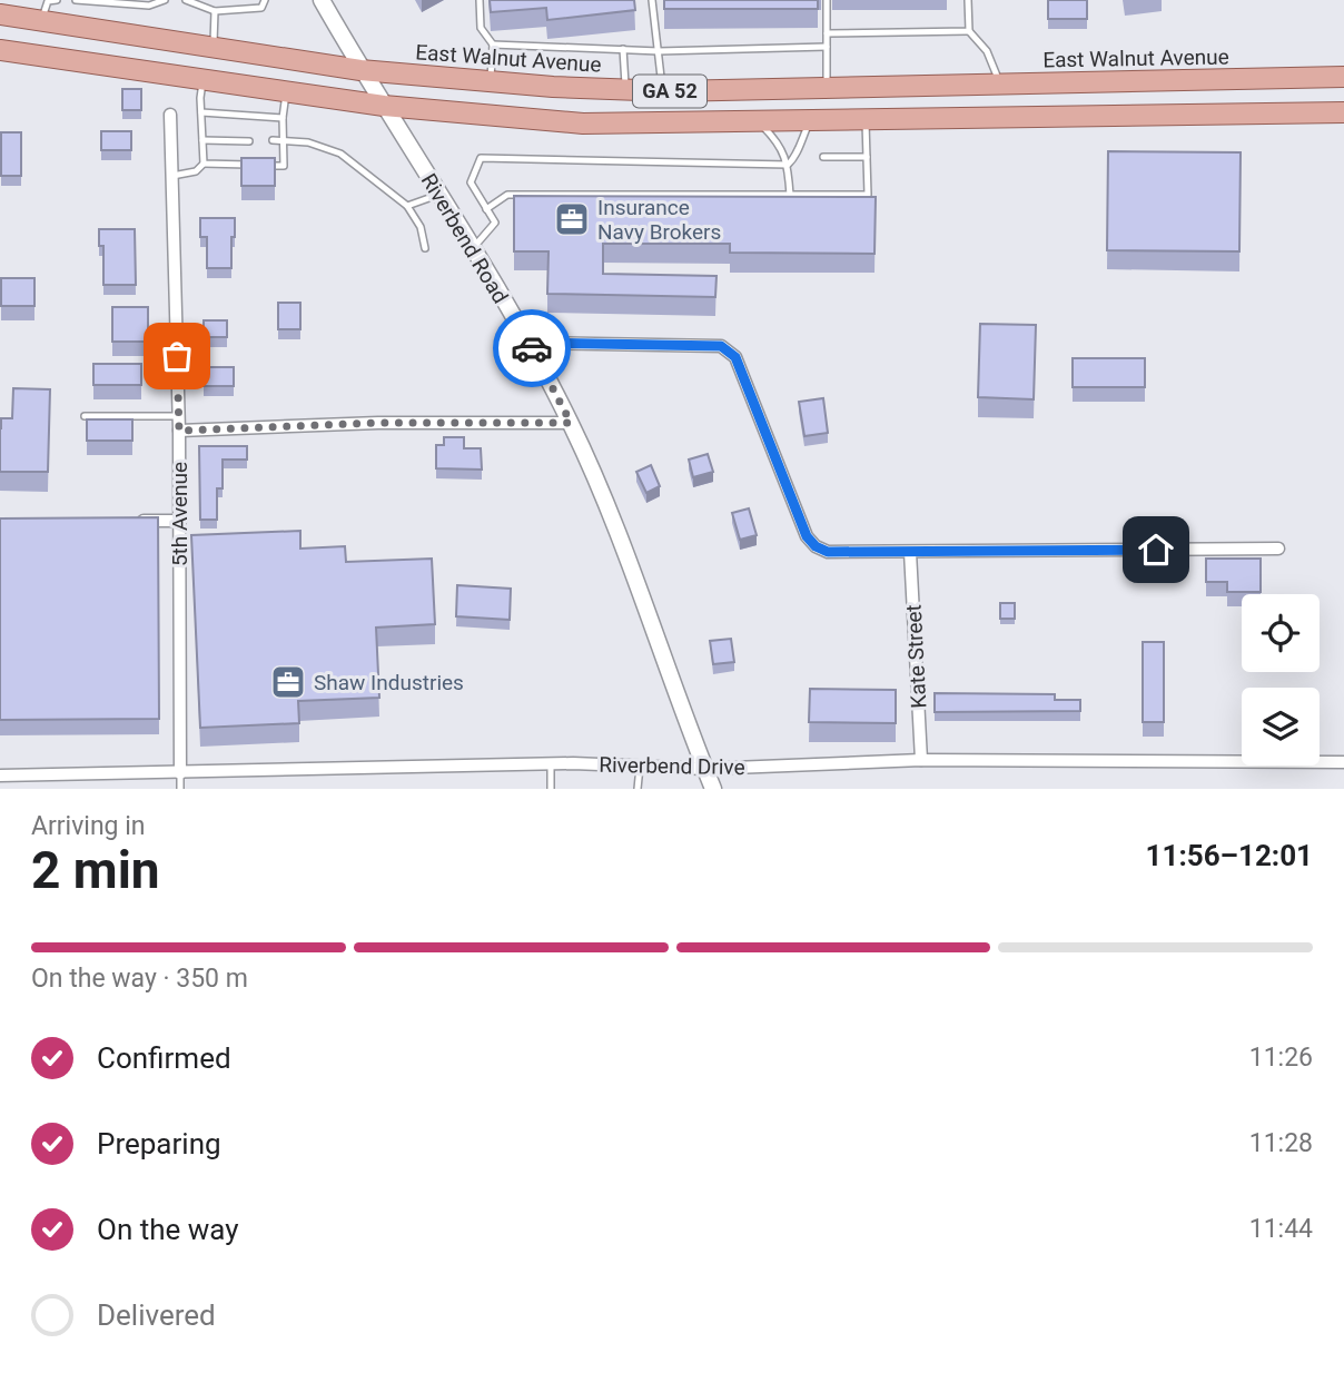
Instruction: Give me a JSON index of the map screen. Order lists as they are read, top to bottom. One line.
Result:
{"streets":{"main road":["East Walnut Avenue","GA 52"],"street":["Riverbend Road","5th Avenue","Kate Street","Riverbend Drive"]},"crossings":[["East Walnut Avenue","Riverbend Road"],["GA 52","Riverbend Road"],["Riverbend Road","Riverbend Drive"],["5th Avenue","Riverbend Drive"],["Kate Street","Riverbend Drive"]],"places":{"office":["Insurance Navy Brokers","Shaw Industries"]},"page":{"heading":["2 min","Arriving in","11:56–12:01"],"bar":"On the way · 350 m","list":[["Confirmed","11:26"],["Preparing","11:28"],["On the way","11:44"],"Delivered"]}}
